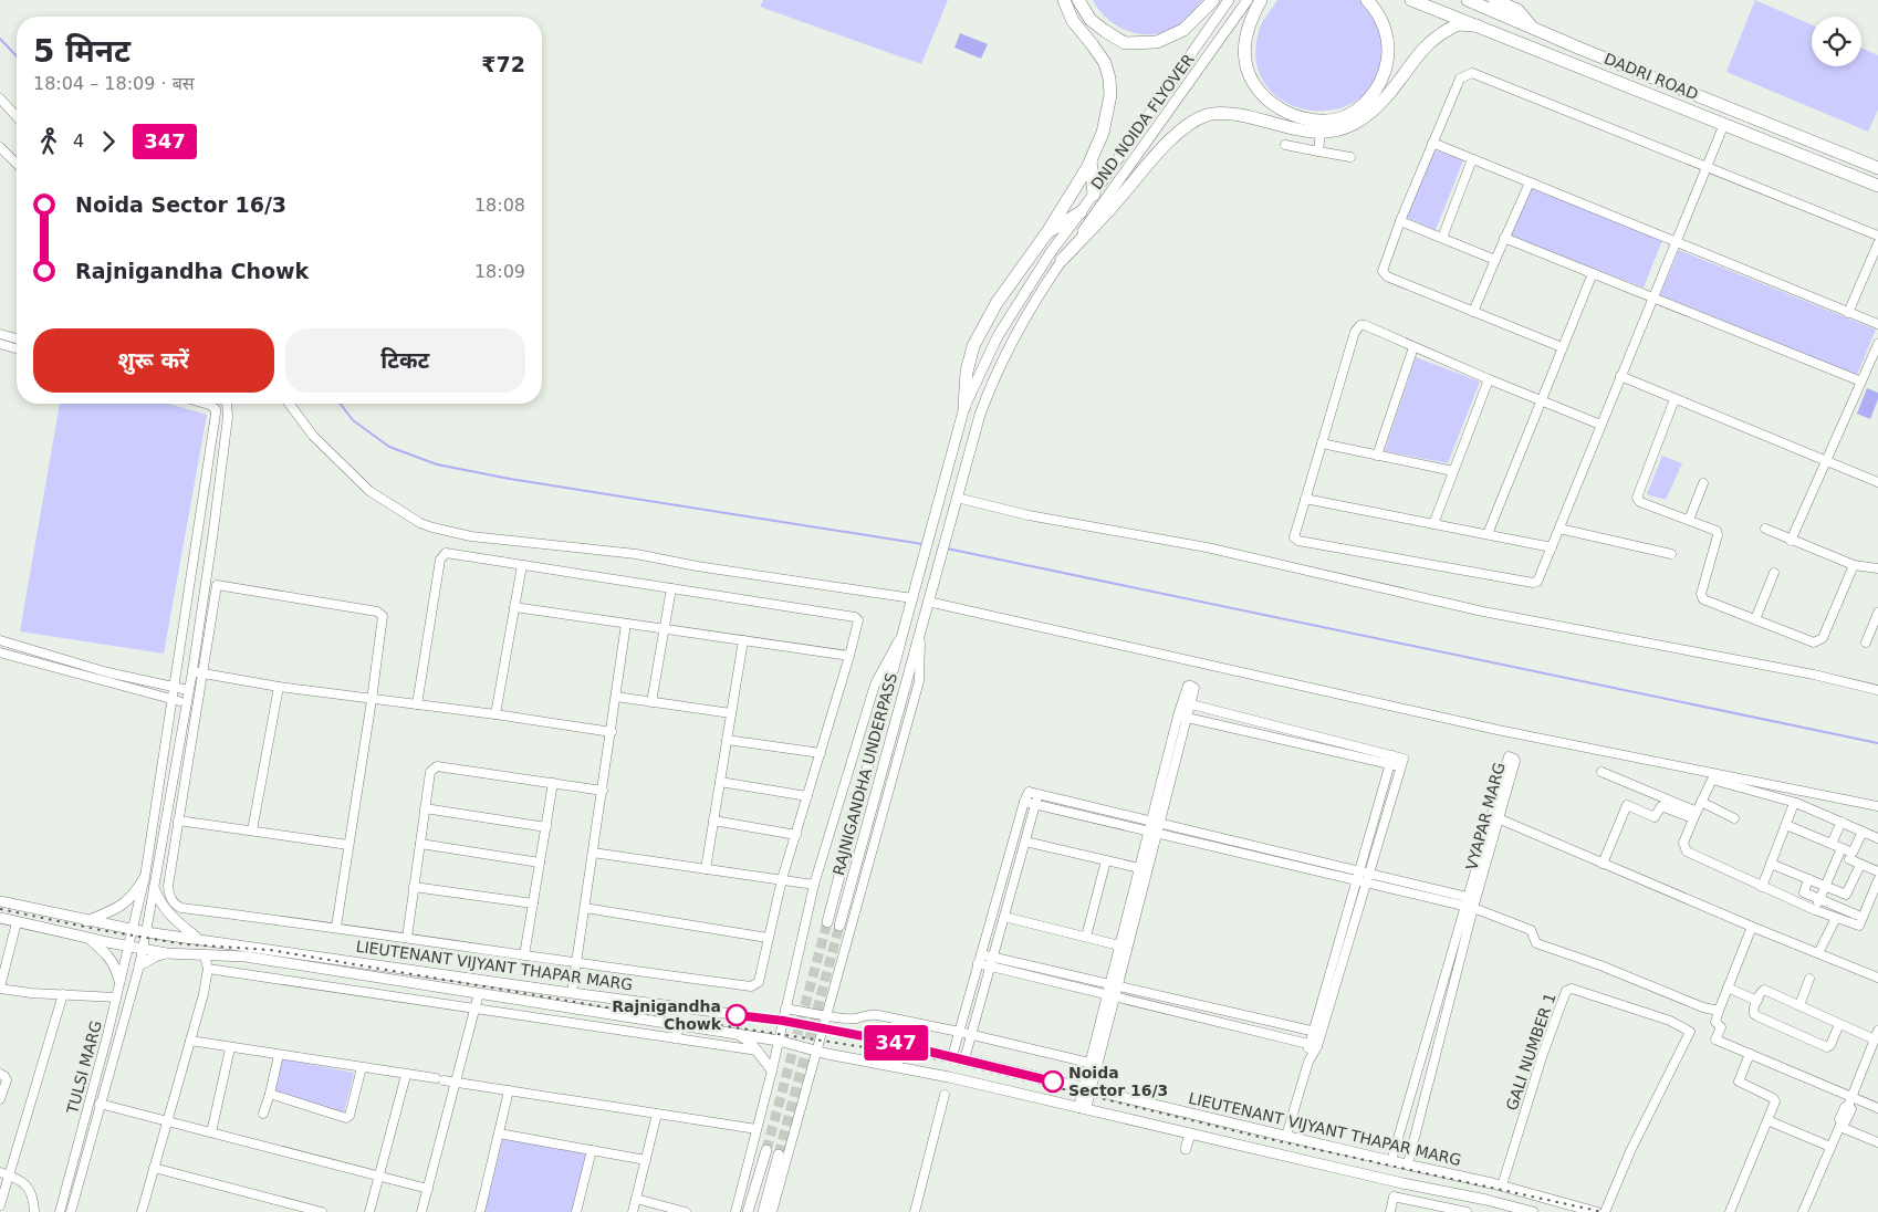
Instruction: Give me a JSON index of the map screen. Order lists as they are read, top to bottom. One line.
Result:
{"streets":{"highway":["DADRI ROAD"],"main road":["DND NOIDA FLYOVER","RAJNIGANDHA UNDERPASS","LIEUTENANT VIJYANT THAPAR MARG"],"street":["VYAPAR MARG","GALI NUMBER 1","TULSI MARG"]},"crossings":[["DND NOIDA FLYOVER","RAJNIGANDHA UNDERPASS"],["VYAPAR MARG","LIEUTENANT VIJYANT THAPAR MARG"],["LIEUTENANT VIJYANT THAPAR MARG","GALI NUMBER 1"],["LIEUTENANT VIJYANT THAPAR MARG","TULSI MARG"]],"places":["Rajnigandha Chowk","Noida Sector 16/3"],"lines":["bus line 347"],"page":{"on_map":"347","heading":["5 मिनट","18:04 – 18:09 · बस","₹72"],"legs":["4","347"],"list":[{"name":"Noida Sector 16/3","value":"18:08"},{"name":"Rajnigandha Chowk","value":"18:09"}],"buttons":["शुरू करें","टिकट"]}}
